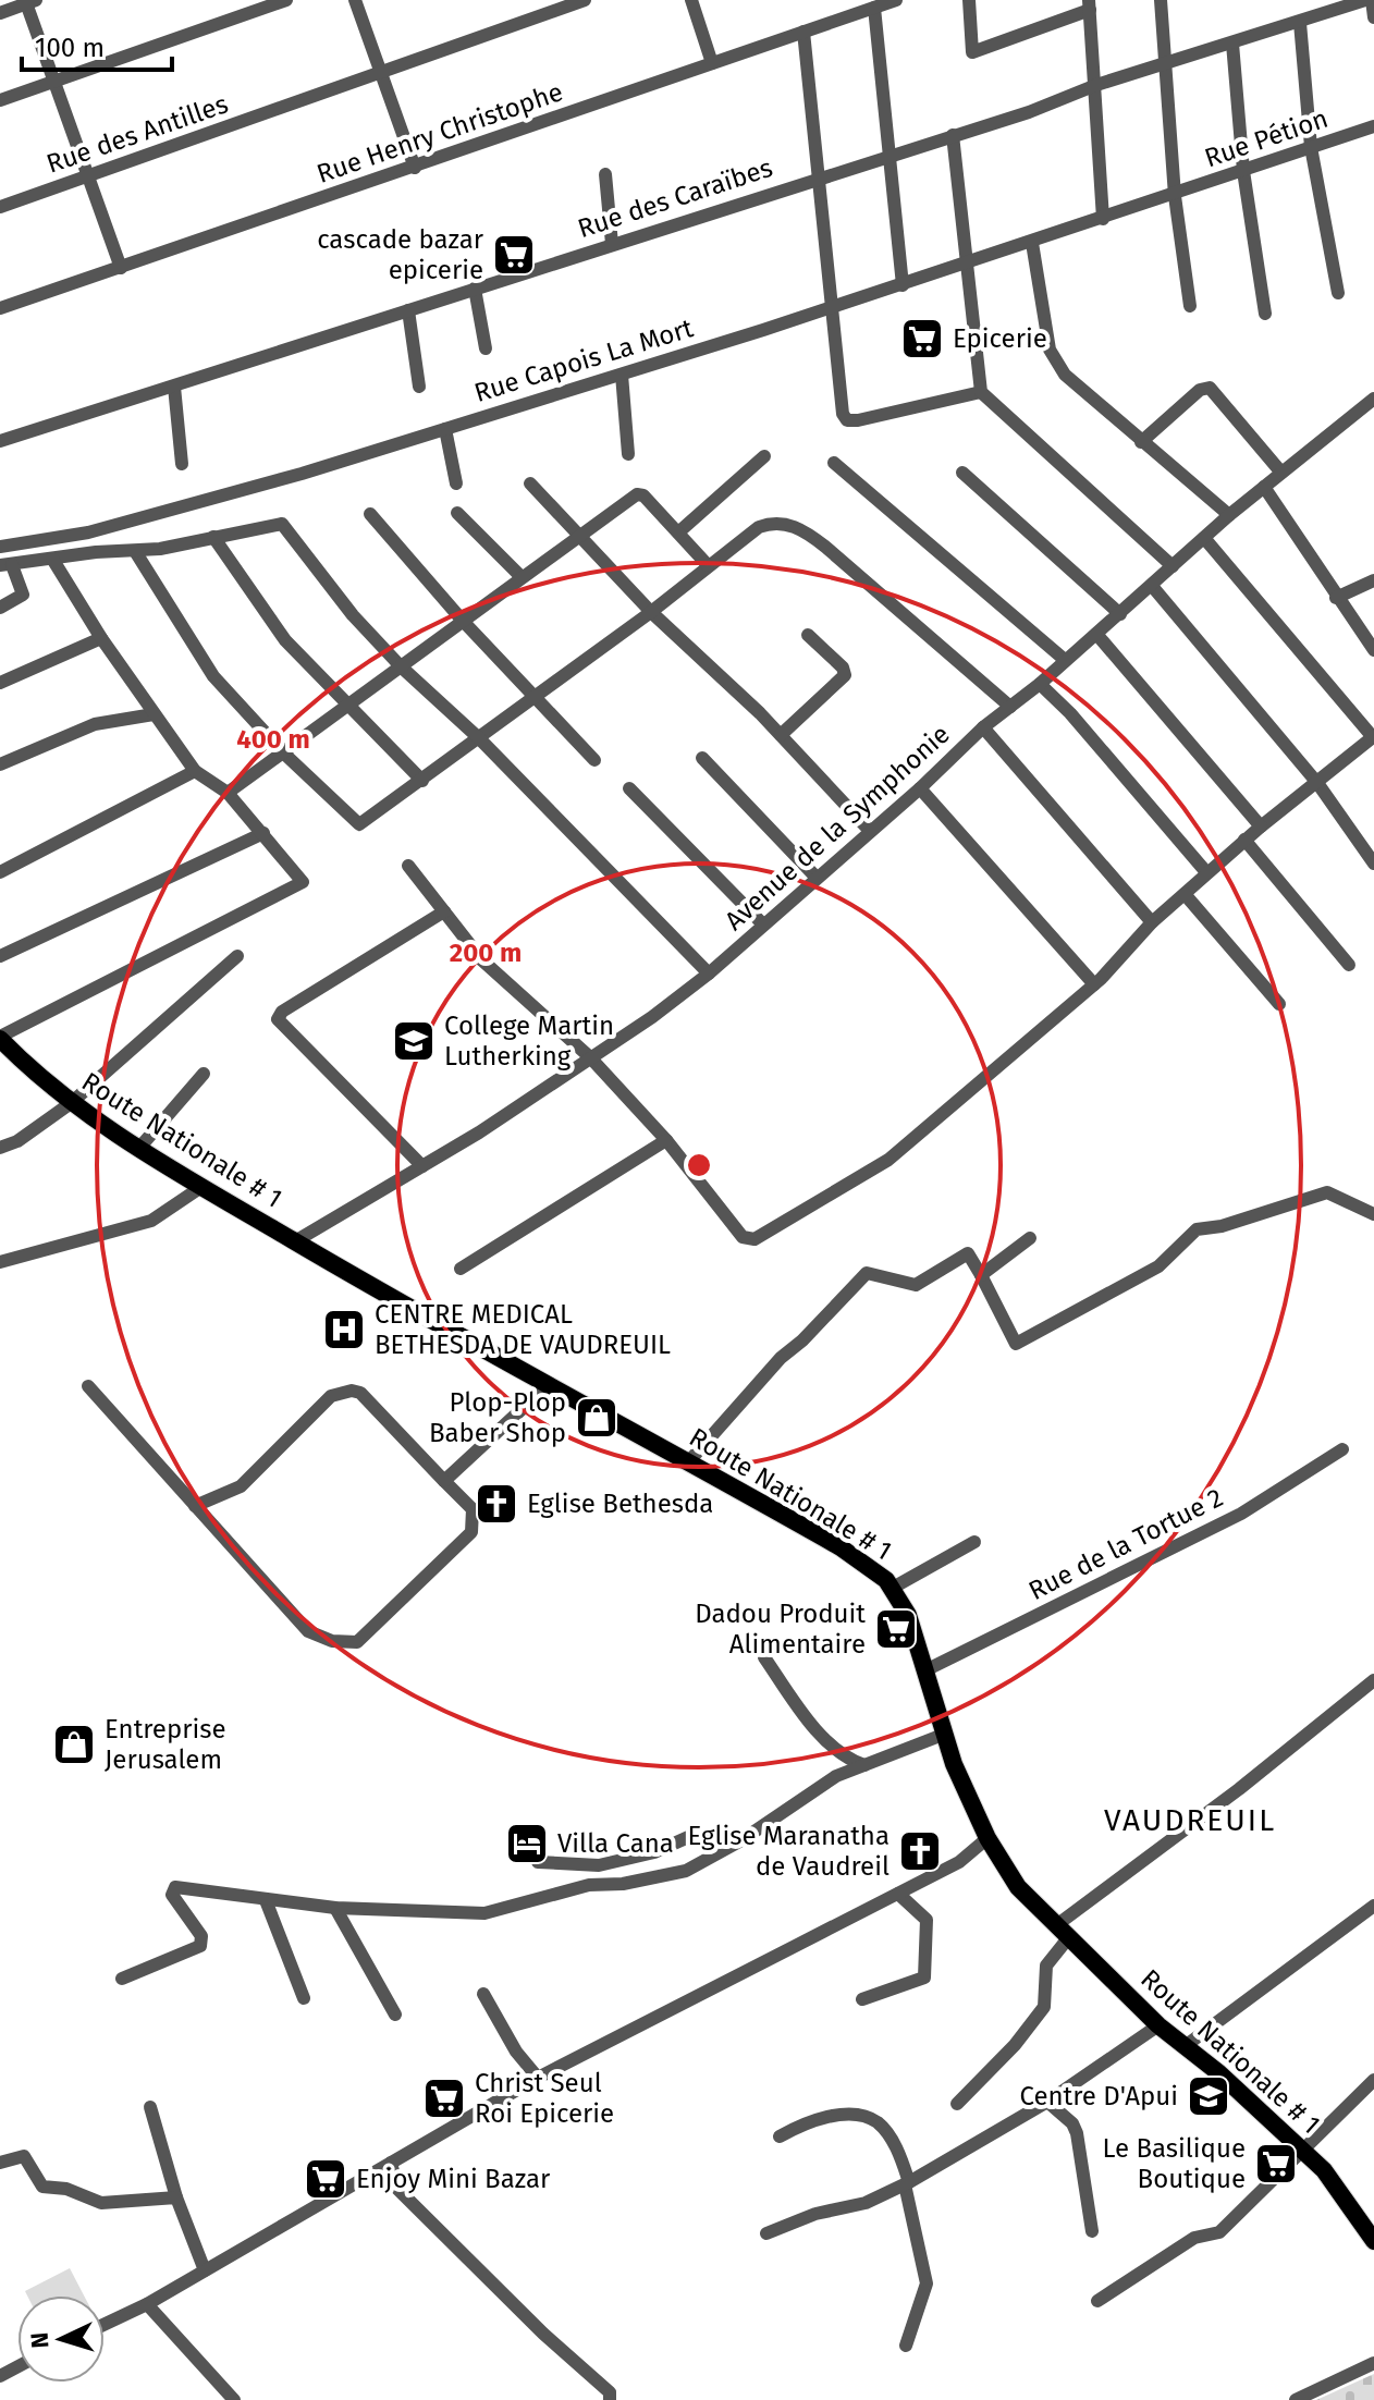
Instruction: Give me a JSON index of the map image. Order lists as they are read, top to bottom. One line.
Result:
{"streets":{"main road":["Route Nationale # 1"],"street":["Rue Henry Christophe","Rue des Antilles","Rue Pétion","Rue des Caraïbes","Rue Capois La Mort","Avenue de la Symphonie","Rue de la Tortue 2"]},"crossings":[["Rue Pétion","Rue Capois La Mort"],["Avenue de la Symphonie","Route Nationale # 1"],["Route Nationale # 1","Rue de la Tortue 2"]],"districts":["VAUDREUIL"],"places":{"supermarket":["cascade bazar epicerie","Epicerie","Dadou Produit Alimentaire","Christ Seul Roi Epicerie","Le Basilique Boutique","Enjoy Mini Bazar"],"school or university":["College Martin Lutherking","Centre D'Apui"],"hospital":["CENTRE MEDICAL BETHESDA DE VAUDREUIL"],"shop":["Plop-Plop Baber Shop","Entreprise Jerusalem"],"church":["Eglise Bethesda","Eglise Maranatha de Vaudreil"],"hotel":["Villa Cana"]},"scale_bar":"100 m","north":"left","rings":["400 m","200 m"]}
